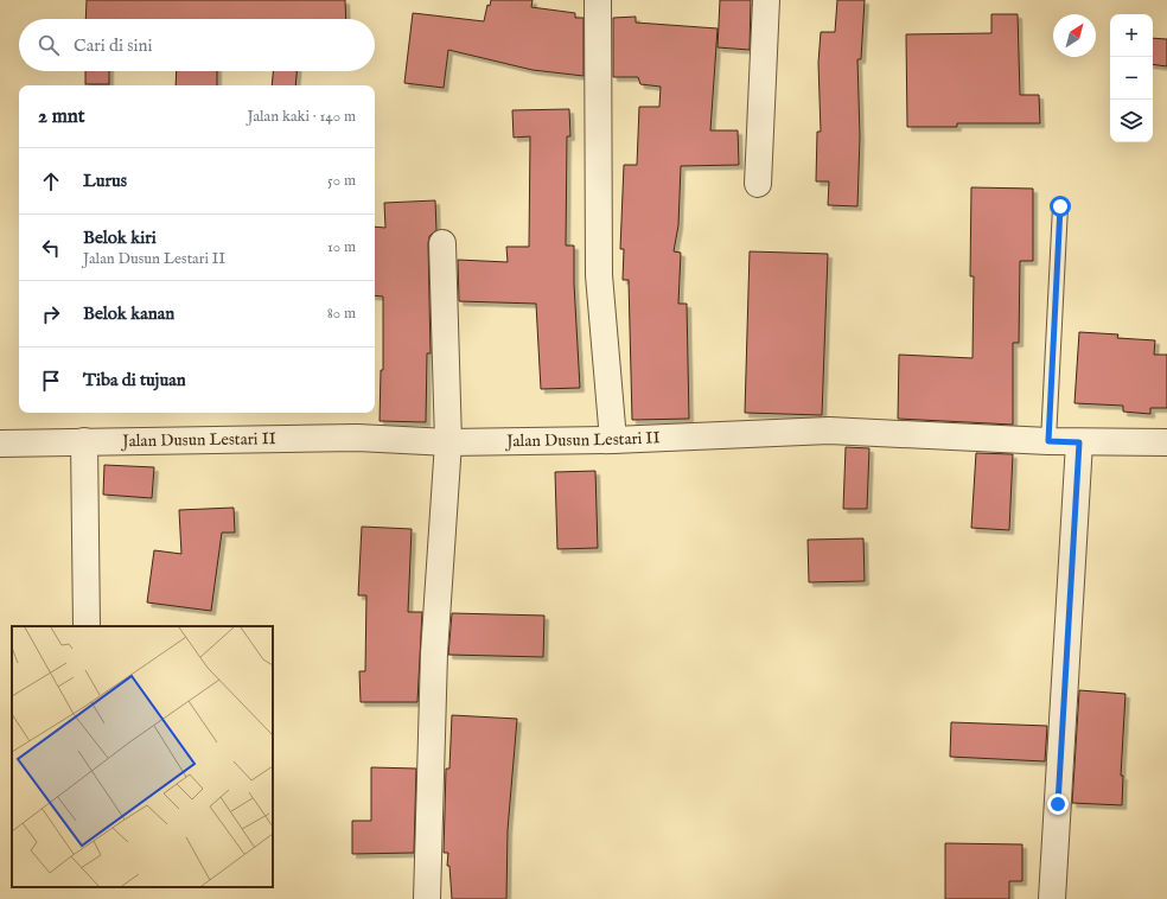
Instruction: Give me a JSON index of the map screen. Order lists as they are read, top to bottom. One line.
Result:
{"streets":{"street":["Jalan Dusun Lestari II"]},"north":"top right","page":{"map_buttons":["+","−"],"search":"Cari di sini","heading":["2 mnt","Jalan kaki · 140 m"],"list":[["Lurus","50 m"],["Belok kiri","Jalan Dusun Lestari II","10 m"],["Belok kanan","80 m"],"Tiba di tujuan"]}}
